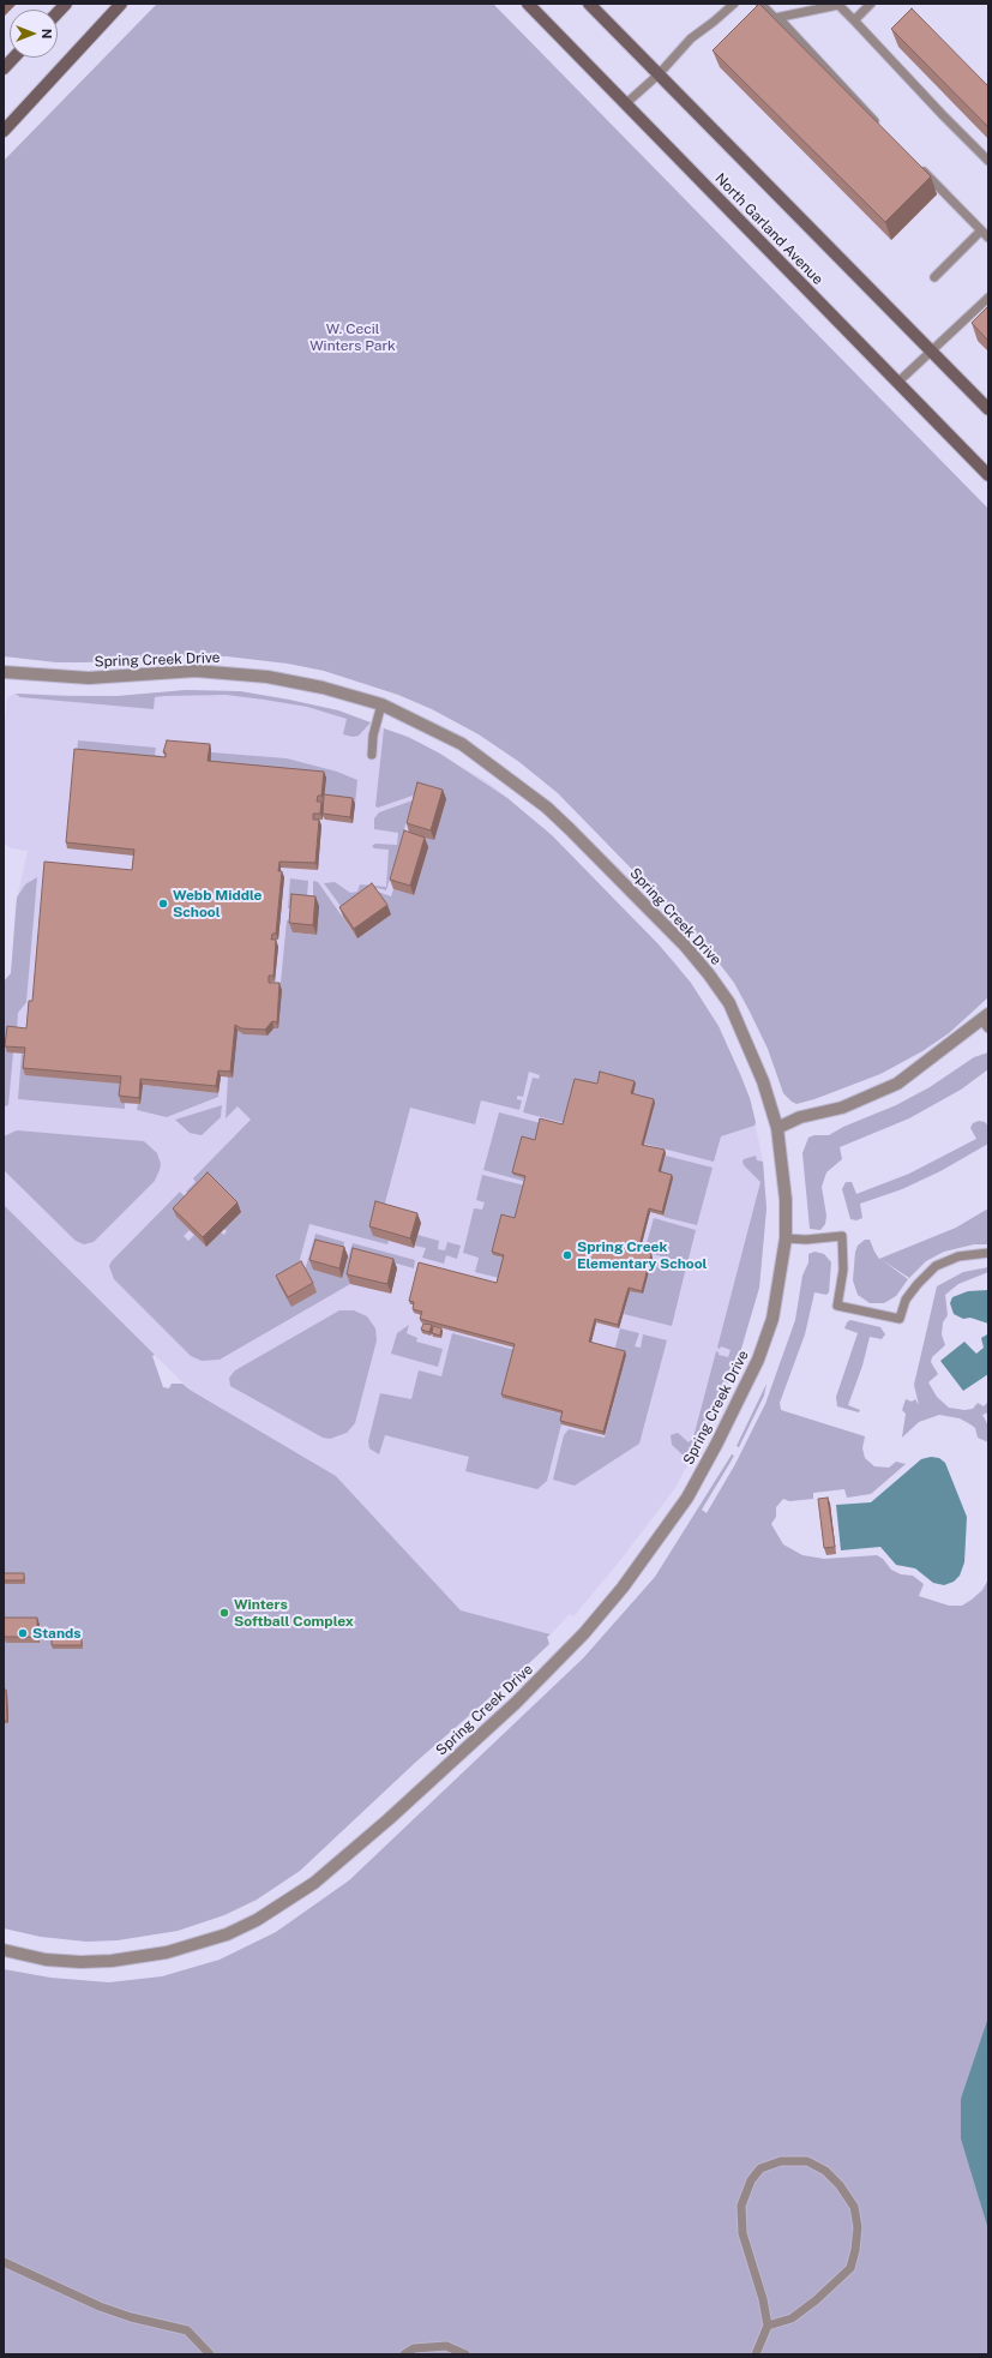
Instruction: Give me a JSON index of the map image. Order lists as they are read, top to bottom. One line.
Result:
{"streets":{"main road":["North Garland Avenue"],"street":["Spring Creek Drive"]},"parks":["W. Cecil Winters Park"],"places":["Webb Middle School","Spring Creek Elementary School","Winters Softball Complex","Stands"],"north":"right"}
